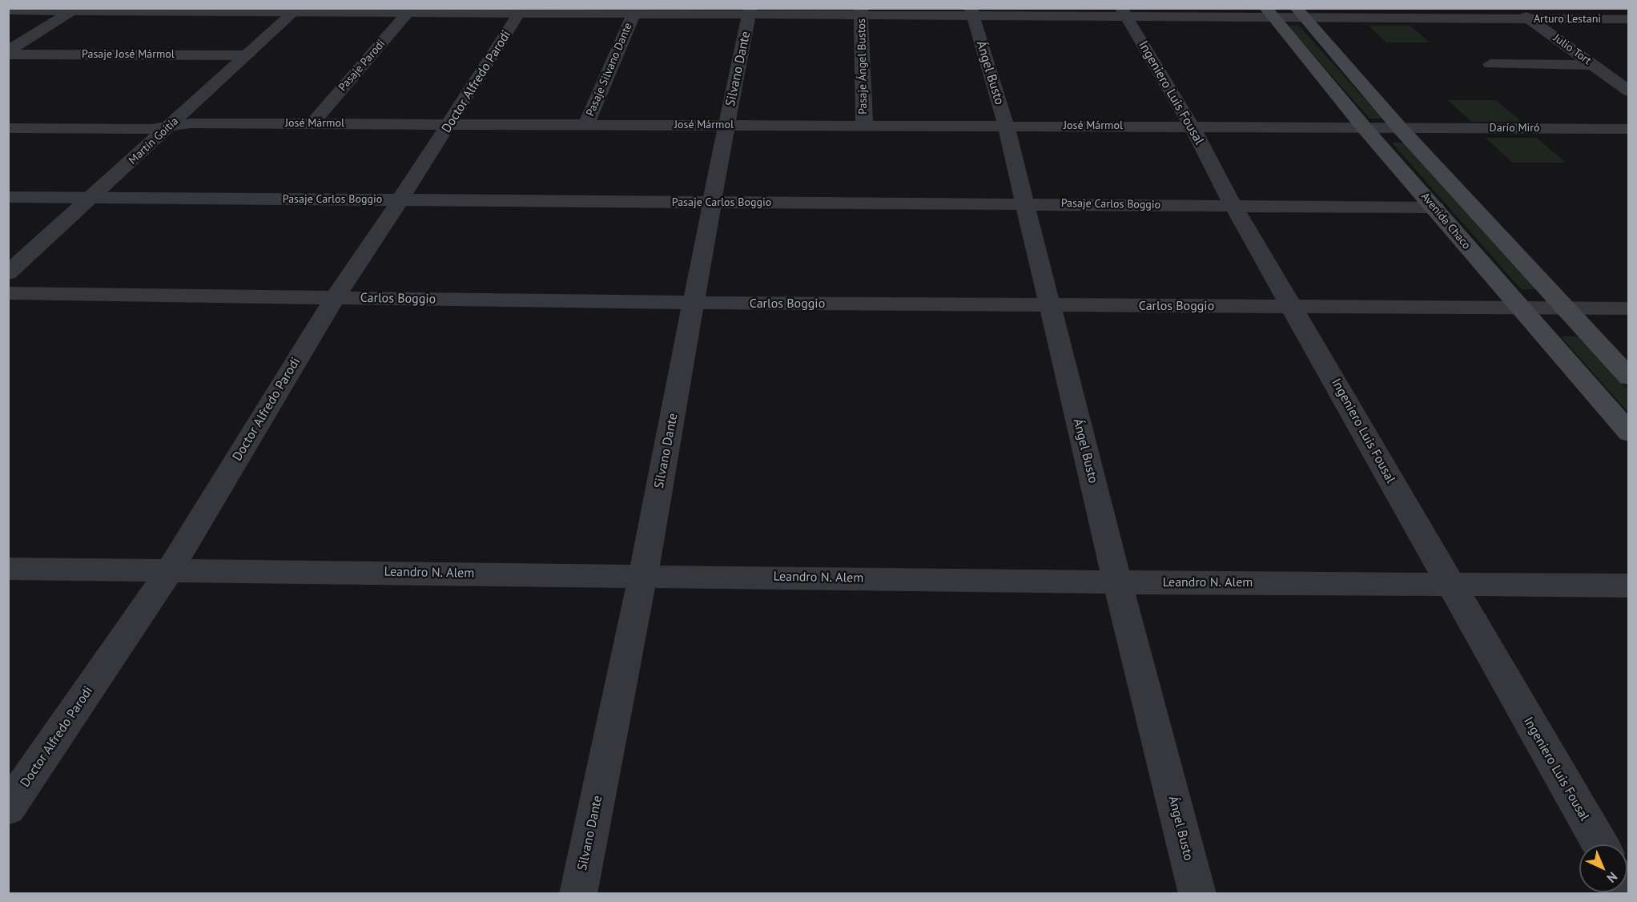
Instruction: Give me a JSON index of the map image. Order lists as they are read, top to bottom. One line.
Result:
{"streets":{"main road":["Avenida Chaco"],"street":["Arturo Lestani","Julio Tort","Pasaje José Mármol","Pasaje Parodi","Pasaje Ángel Bustos","Silvano Dante","Pasaje Silvano Dante","Ángel Busto","Doctor Alfredo Parodi","Ingeniero Luis Fousal","José Mármol","Darío Miró","Martín Goitía","Pasaje Carlos Boggio","Carlos Boggio","Leandro N. Alem"]},"crossings":[["Arturo Lestani","Julio Tort"],["Arturo Lestani","Pasaje Parodi"],["Arturo Lestani","Pasaje Ángel Bustos"],["Arturo Lestani","Silvano Dante"],["Arturo Lestani","Pasaje Silvano Dante"],["Arturo Lestani","Ángel Busto"],["Arturo Lestani","Doctor Alfredo Parodi"],["Arturo Lestani","Ingeniero Luis Fousal"],["Arturo Lestani","Martín Goitía"],["Arturo Lestani","Avenida Chaco"],["Pasaje José Mármol","Martín Goitía"],["Pasaje Parodi","José Mármol"],["Pasaje Ángel Bustos","José Mármol"],["Silvano Dante","José Mármol"],["Silvano Dante","Pasaje Carlos Boggio"],["Silvano Dante","Carlos Boggio"],["Silvano Dante","Leandro N. Alem"],["Pasaje Silvano Dante","José Mármol"],["Ángel Busto","José Mármol"],["Ángel Busto","Pasaje Carlos Boggio"],["Ángel Busto","Carlos Boggio"],["Ángel Busto","Leandro N. Alem"],["Doctor Alfredo Parodi","José Mármol"],["Doctor Alfredo Parodi","Pasaje Carlos Boggio"],["Doctor Alfredo Parodi","Carlos Boggio"],["Doctor Alfredo Parodi","Leandro N. Alem"],["Ingeniero Luis Fousal","José Mármol"],["Ingeniero Luis Fousal","Pasaje Carlos Boggio"],["Ingeniero Luis Fousal","Carlos Boggio"],["Ingeniero Luis Fousal","Leandro N. Alem"],["José Mármol","Darío Miró"],["José Mármol","Martín Goitía"],["José Mármol","Avenida Chaco"],["Martín Goitía","Pasaje Carlos Boggio"],["Pasaje Carlos Boggio","Avenida Chaco"],["Avenida Chaco","Carlos Boggio"]],"north":"bottom right"}
